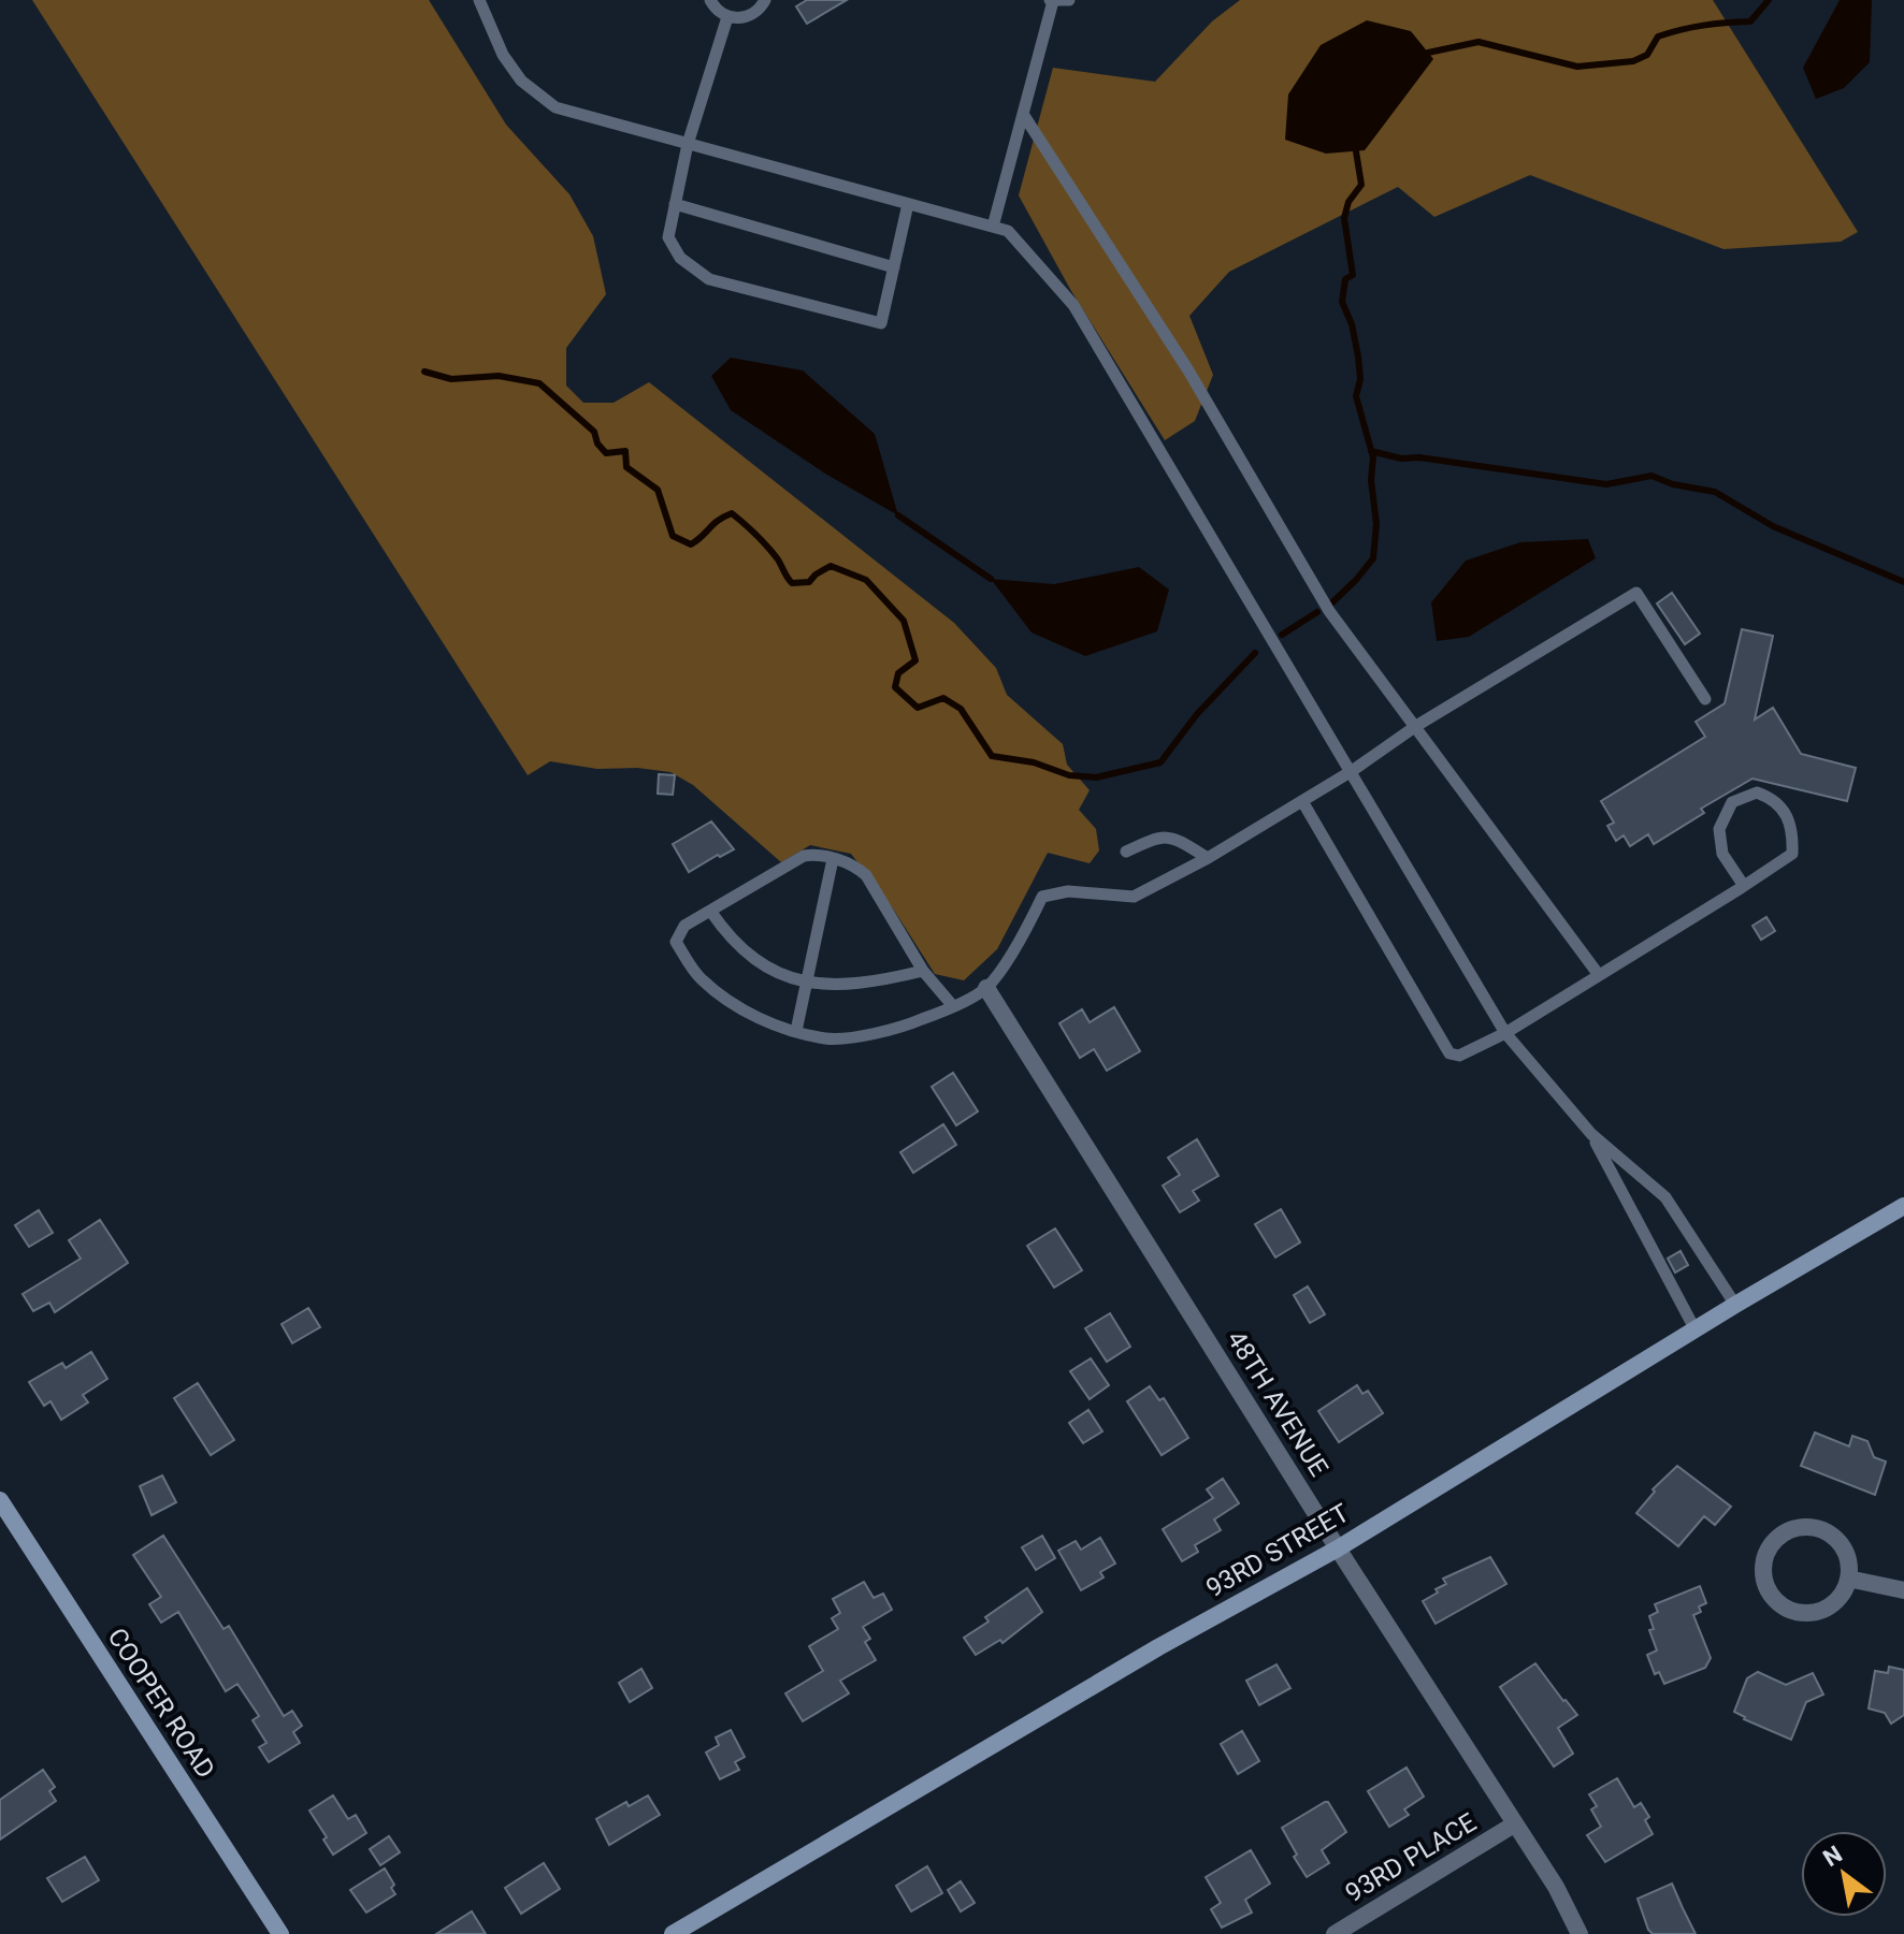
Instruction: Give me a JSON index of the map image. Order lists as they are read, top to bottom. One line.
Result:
{"streets":{"street":["48TH AVENUE","93RD STREET","COOPER ROAD","93RD PLACE"]},"crossings":[["48TH AVENUE","93RD STREET"],["48TH AVENUE","93RD PLACE"]],"north":"top left"}
